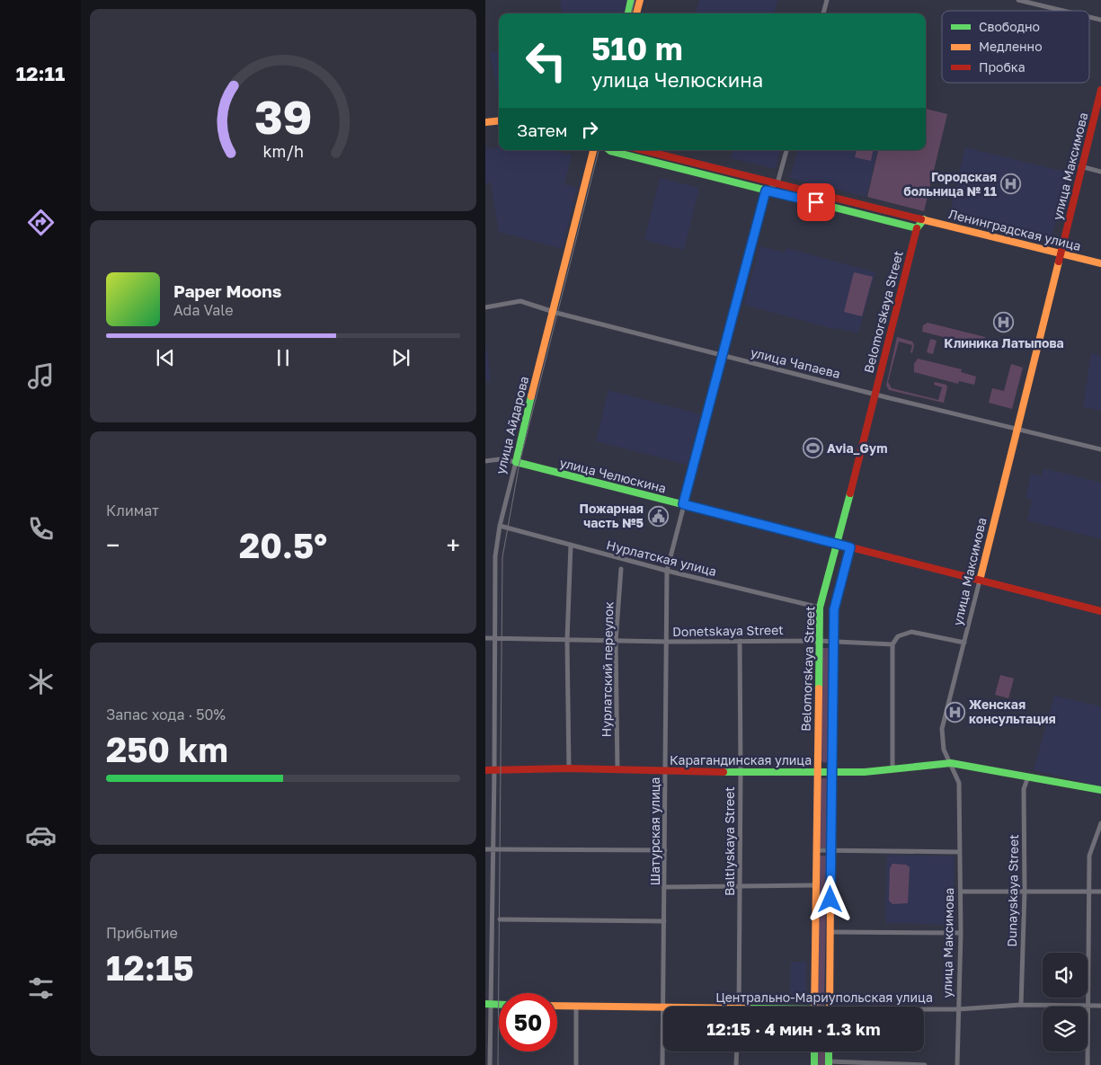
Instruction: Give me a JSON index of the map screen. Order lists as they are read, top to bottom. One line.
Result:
{"streets":{"main road":["улица Максимова","Ленинградская улица","Belomorskaya Street","улица Айдарова","улица Челюскина","Карагандинская улица","Центрально-Мариупольская улица"],"street":["улица Чапаева","Нурлатская улица","Donetskaya Street","Нурлатский переулок","Шатурская улица","Baltiyskaya Street","Dunayskaya Street"]},"crossings":[["улица Максимова","Ленинградская улица"],["улица Максимова","улица Чапаева"],["улица Максимова","улица Челюскина"],["улица Максимова","Карагандинская улица"],["улица Максимова","Центрально-Мариупольская улица"],["Belomorskaya Street","улица Чапаева"],["Belomorskaya Street","улица Челюскина"],["Belomorskaya Street","Нурлатская улица"],["Belomorskaya Street","Donetskaya Street"],["Belomorskaya Street","Карагандинская улица"],["улица Чапаева","улица Айдарова"],["улица Чапаева","Шатурская улица"],["улица Айдарова","улица Челюскина"],["улица Айдарова","Нурлатская улица"],["улица Айдарова","Donetskaya Street"],["улица Айдарова","Карагандинская улица"],["улица Челюскина","Шатурская улица"],["Нурлатская улица","Шатурская улица"],["Donetskaya Street","Нурлатский переулок"],["Donetskaya Street","Шатурская улица"],["Donetskaya Street","Baltiyskaya Street"],["Нурлатский переулок","Карагандинская улица"],["Карагандинская улица","Шатурская улица"],["Карагандинская улица","Baltiyskaya Street"],["Карагандинская улица","Dunayskaya Street"],["Шатурская улица","Центрально-Мариупольская улица"],["Dunayskaya Street","Центрально-Мариупольская улица"]],"places":{"hospital":["Городская больница № 11","Клиника Латыпова","Женская консультация"],"sports":["Avia_Gym"],"public building":["Пожарная часть №5"]},"legend":["Свободно","Медленно","Пробка"],"page":{"tabs":"12:11","turn":["510 m","улица Челюскина"],"then":"Затем","song":["Paper Moons","Ada Vale"],"tile":["Климат",["Запас хода · 50%","250 km"],["Прибытие","12:15"]],"heat":["−","20.5°","+"],"limit":"50","trip":"12:15 · 4 мин · 1.3 km","gauge":["39","km/h"]}}
